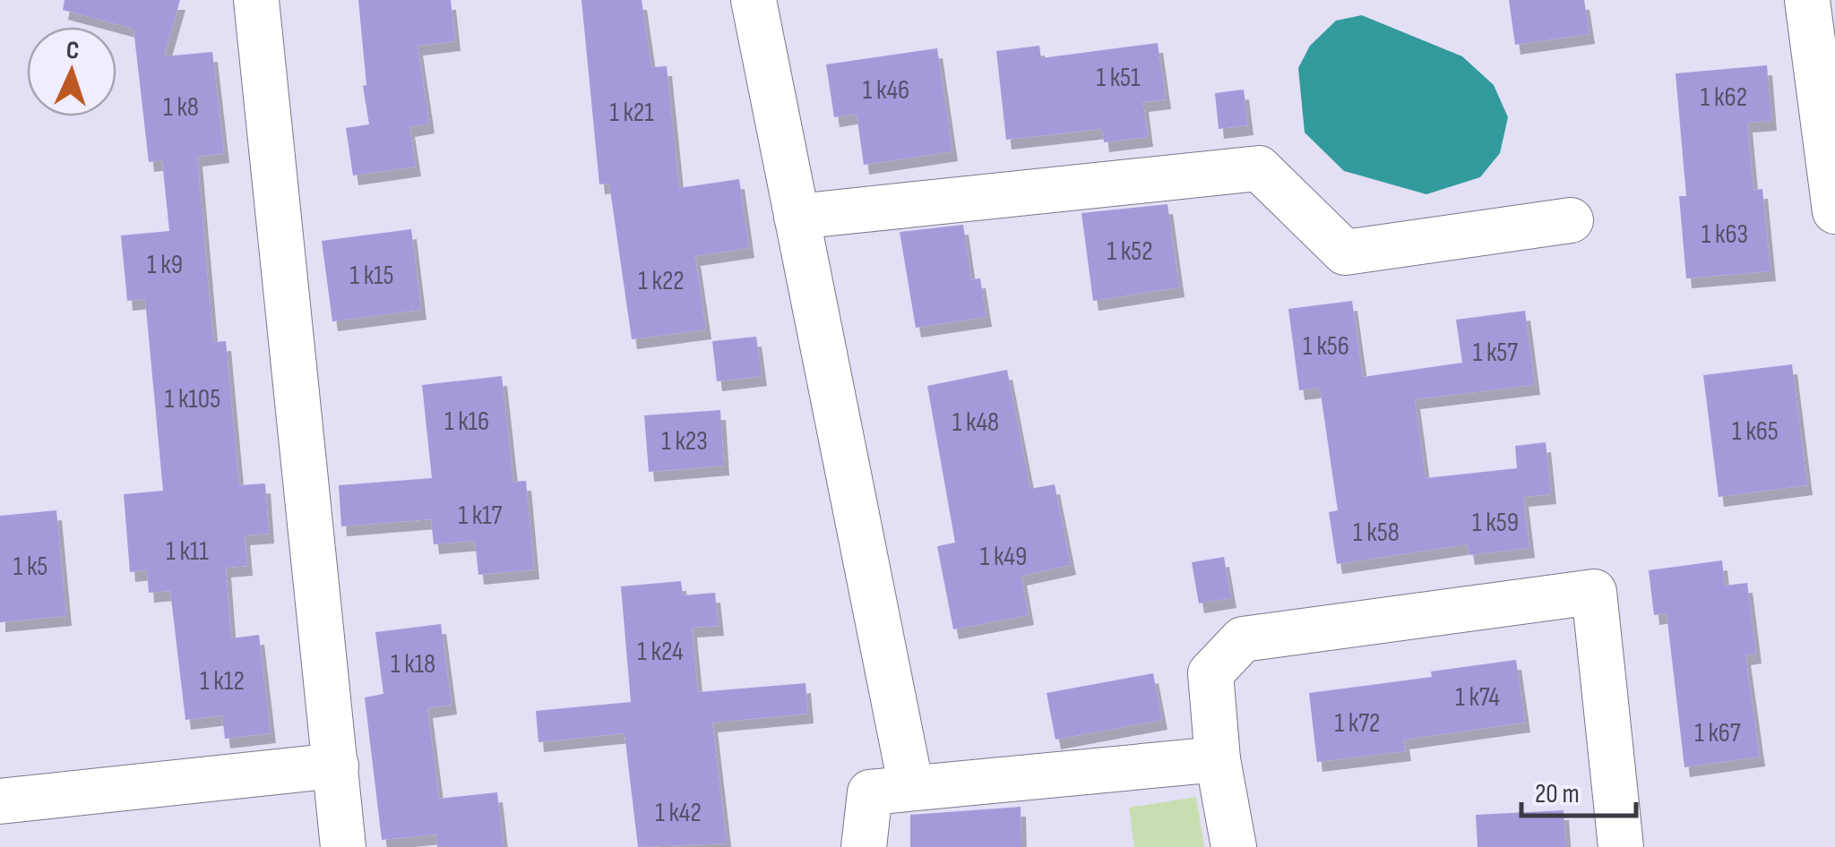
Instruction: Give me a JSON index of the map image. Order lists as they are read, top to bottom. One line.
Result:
{"house_numbers":["1 к51","1 к46","1 к62","1 к8","1 к21","1 к63","1 к52","1 к9","1 к15","1 к22","1 к56","1 к57","1 к105","1 к16","1 к48","1 к65","1 к23","1 к17","1 к59","1 к58","1 к11","1 к49","1 к5","1 к24","1 к18","1 к12","1 к74","1 к72","1 к67","1 к42"],"scale_bar":"20 m","north":"top"}
